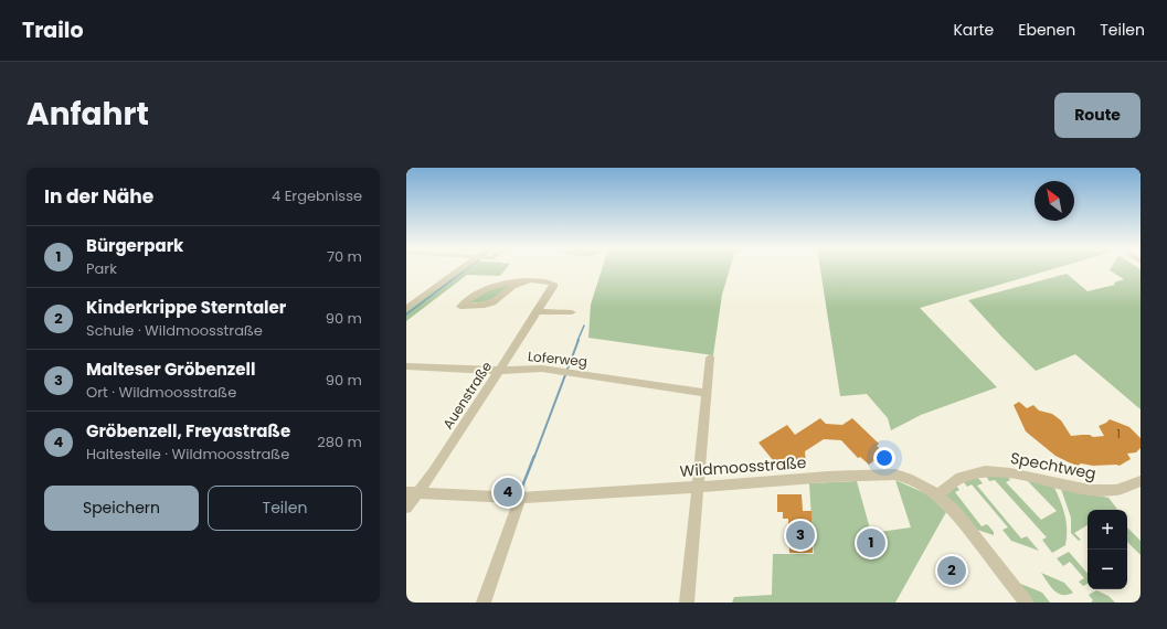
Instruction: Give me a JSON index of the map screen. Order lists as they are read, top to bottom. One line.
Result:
{"streets":{"street":["Loferweg","Auenstraße","Spechtweg","Wildmoosstraße"]},"crossings":[["Loferweg","Auenstraße"],["Auenstraße","Wildmoosstraße"],["Spechtweg","Wildmoosstraße"]],"house_numbers":["1"],"north":"top left","page":{"header":"Trailo","nav":["Karte","Ebenen","Teilen"],"title":"Anfahrt","buttons":["Route",["Speichern","Teilen"]],"heading":["In der Nähe","4 Ergebnisse"],"list":[{"mark":"1","name":"Bürgerpark","note":"Park","value":"70 m"},{"mark":"2","name":"Kinderkrippe Sterntaler","note":"Schule · Wildmoosstraße","value":"90 m"},{"mark":"3","name":"Malteser Gröbenzell","note":"Ort · Wildmoosstraße","value":"90 m"},{"mark":"4","name":"Gröbenzell, Freyastraße","note":"Haltestelle · Wildmoosstraße","value":"280 m"}],"pins":["4","3","1","2"],"map_buttons":["+","−"]}}
